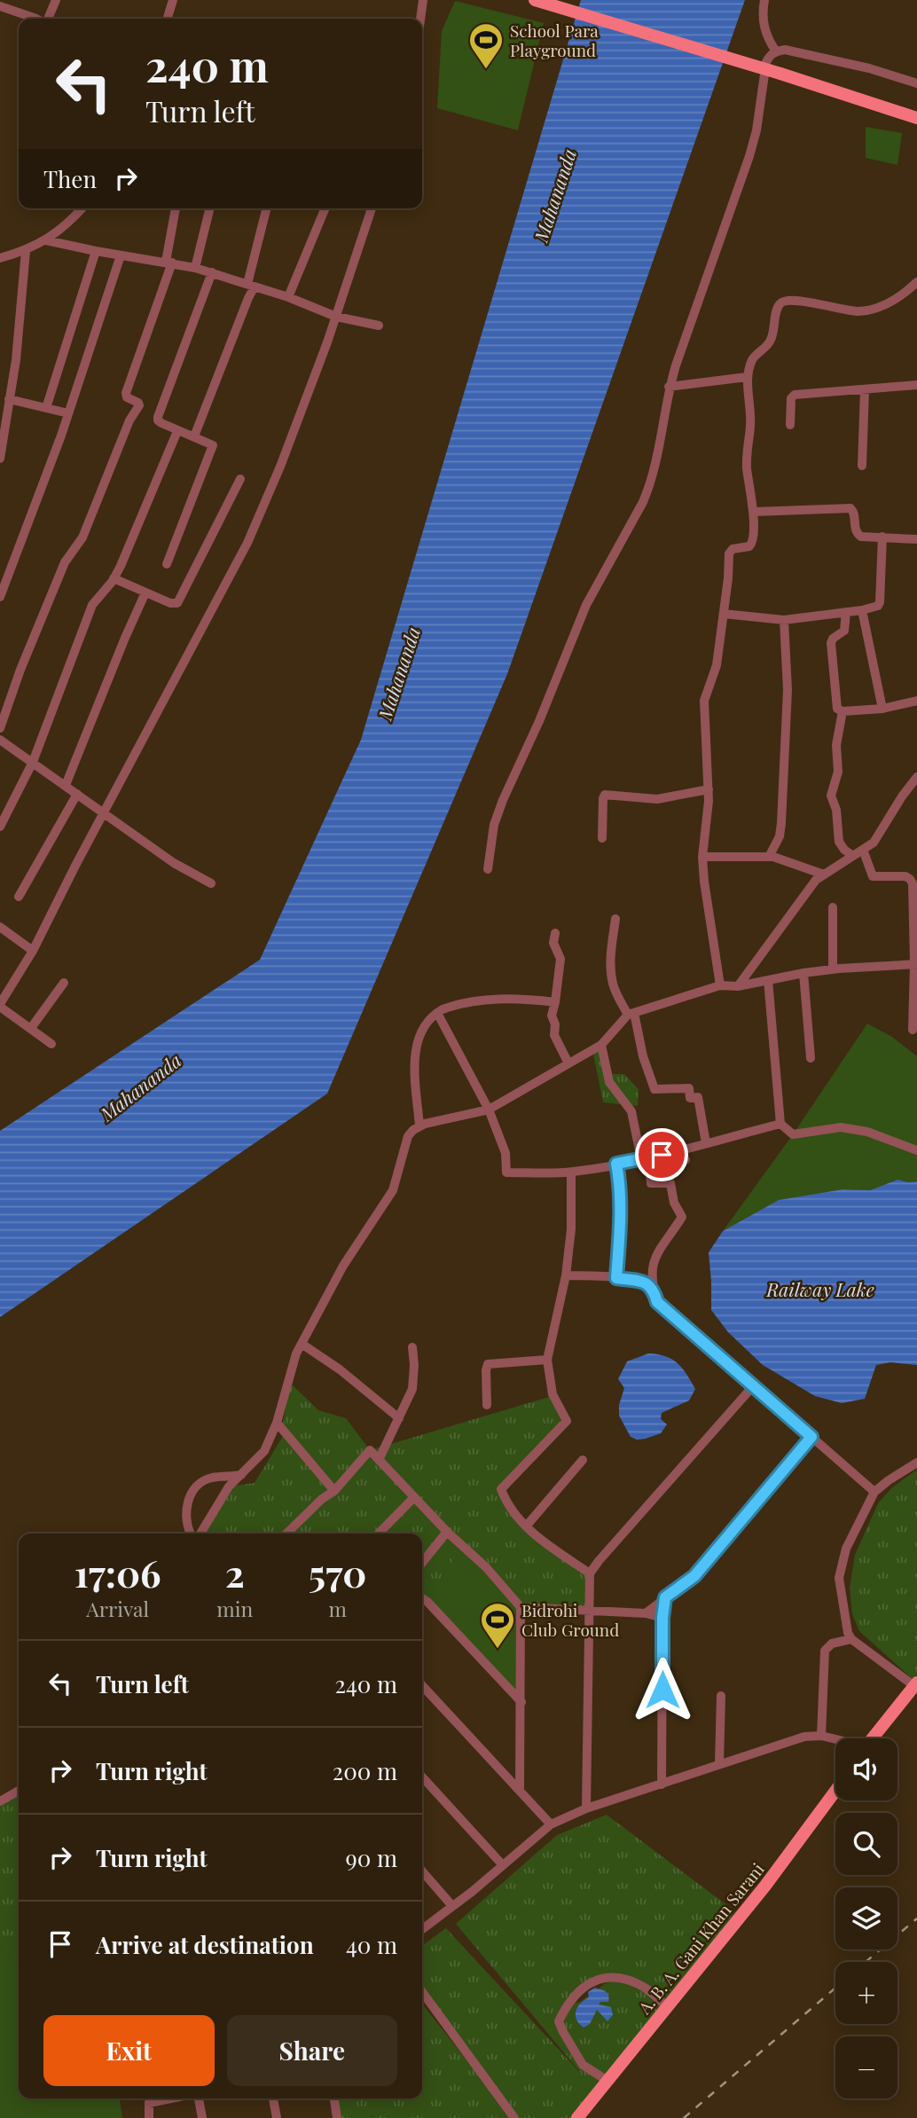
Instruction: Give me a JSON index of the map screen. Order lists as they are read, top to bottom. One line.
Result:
{"streets":{"main road":["A. B. A. Gani Khan Sarani"]},"water":["Mahananda","Railway Lake"],"places":{"sports":["School Para Playground","Bidrohi Club Ground"]},"page":{"turn":["240 m","Turn left"],"then":"Then","eta":["17:06","Arrival","2","min","570","m"],"list":[{"name":"Turn left","value":"240 m"},{"name":"Turn right","value":"200 m"},{"name":"Turn right","value":"90 m"},{"name":"Arrive at destination","value":"40 m"}],"map_buttons":["+","−"],"buttons":["Exit","Share"]}}
